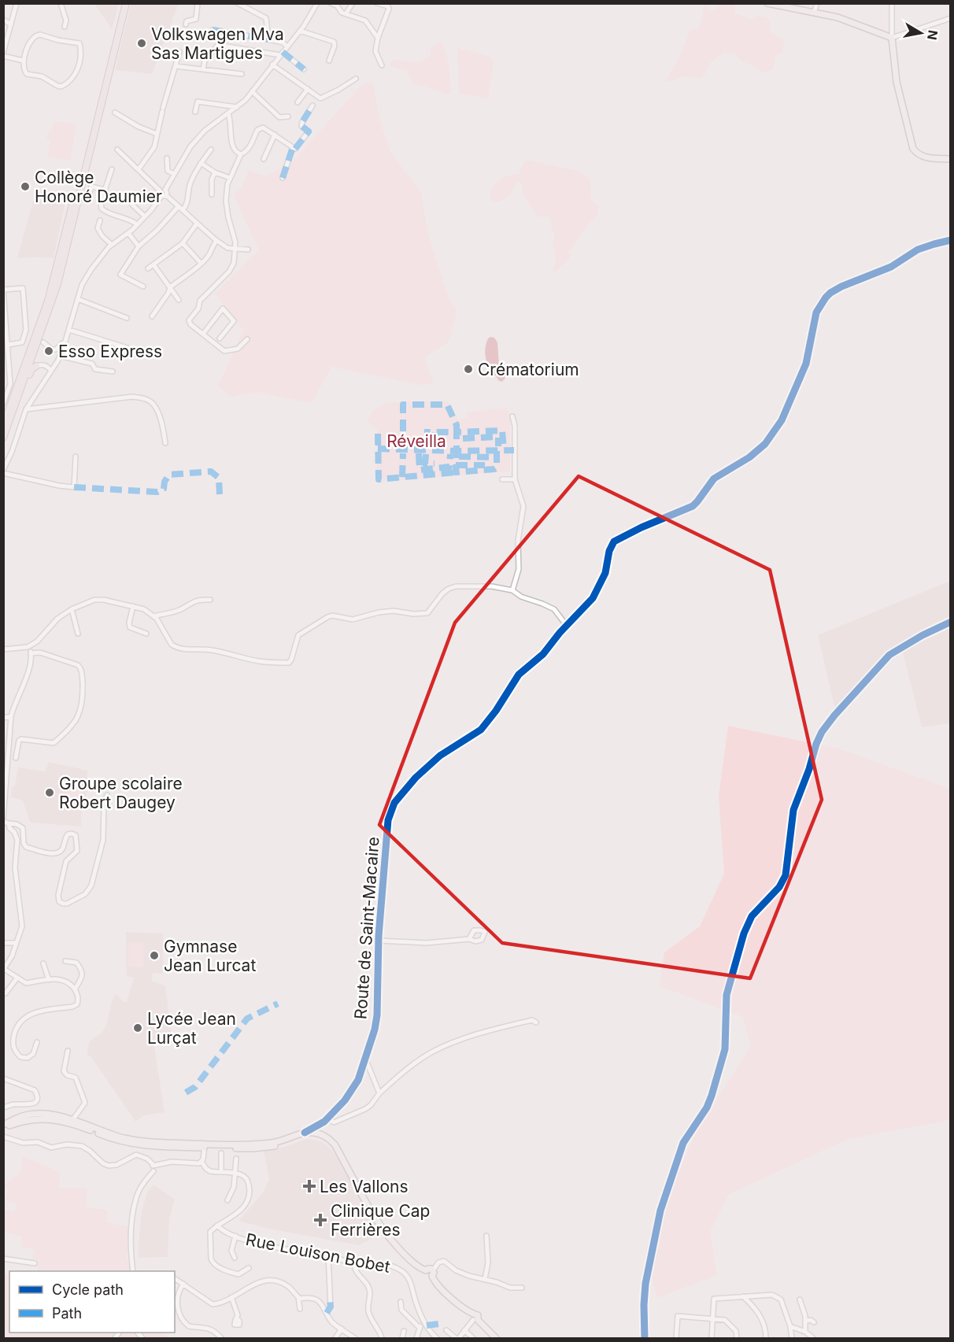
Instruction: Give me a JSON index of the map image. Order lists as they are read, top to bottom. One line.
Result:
{"streets":{"street":["Route de Saint-Macaire","Rue Louison Bobet"]},"parks":["Réveilla"],"places":{"other":["Volkswagen Mva Sas Martigues","Collège Honoré Daumier","Esso Express","Crématorium","Groupe scolaire Robert Daugey","Gymnase Jean Lurcat","Lycée Jean Lurçat"],"health":["Les Vallons","Clinique Cap Ferrières"]},"legend":["Cycle path","Path"],"north":"right"}
